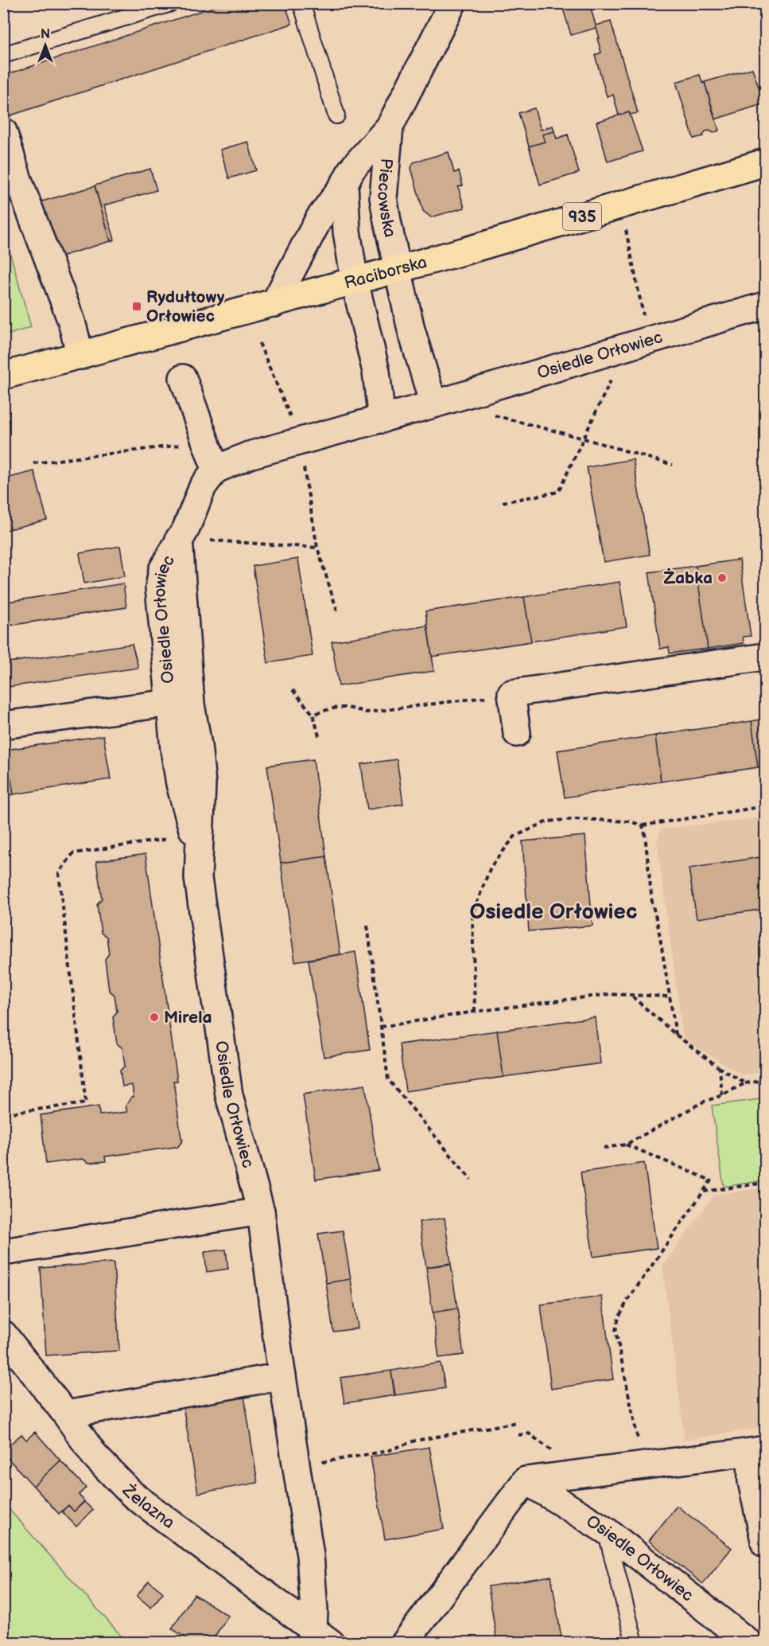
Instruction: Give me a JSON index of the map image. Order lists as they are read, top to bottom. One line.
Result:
{"streets":{"main road":["935","Raciborska"],"street":["Piecowska","Osiedle Orłowiec","Żelazna"]},"crossings":[["Piecowska","Raciborska"],["Osiedle Orłowiec","Żelazna"]],"districts":["Osiedle Orłowiec"],"places":{"transit":["Rydułtowy Orłowiec"],"other":["Żabka","Mirela"]},"north":"top"}
